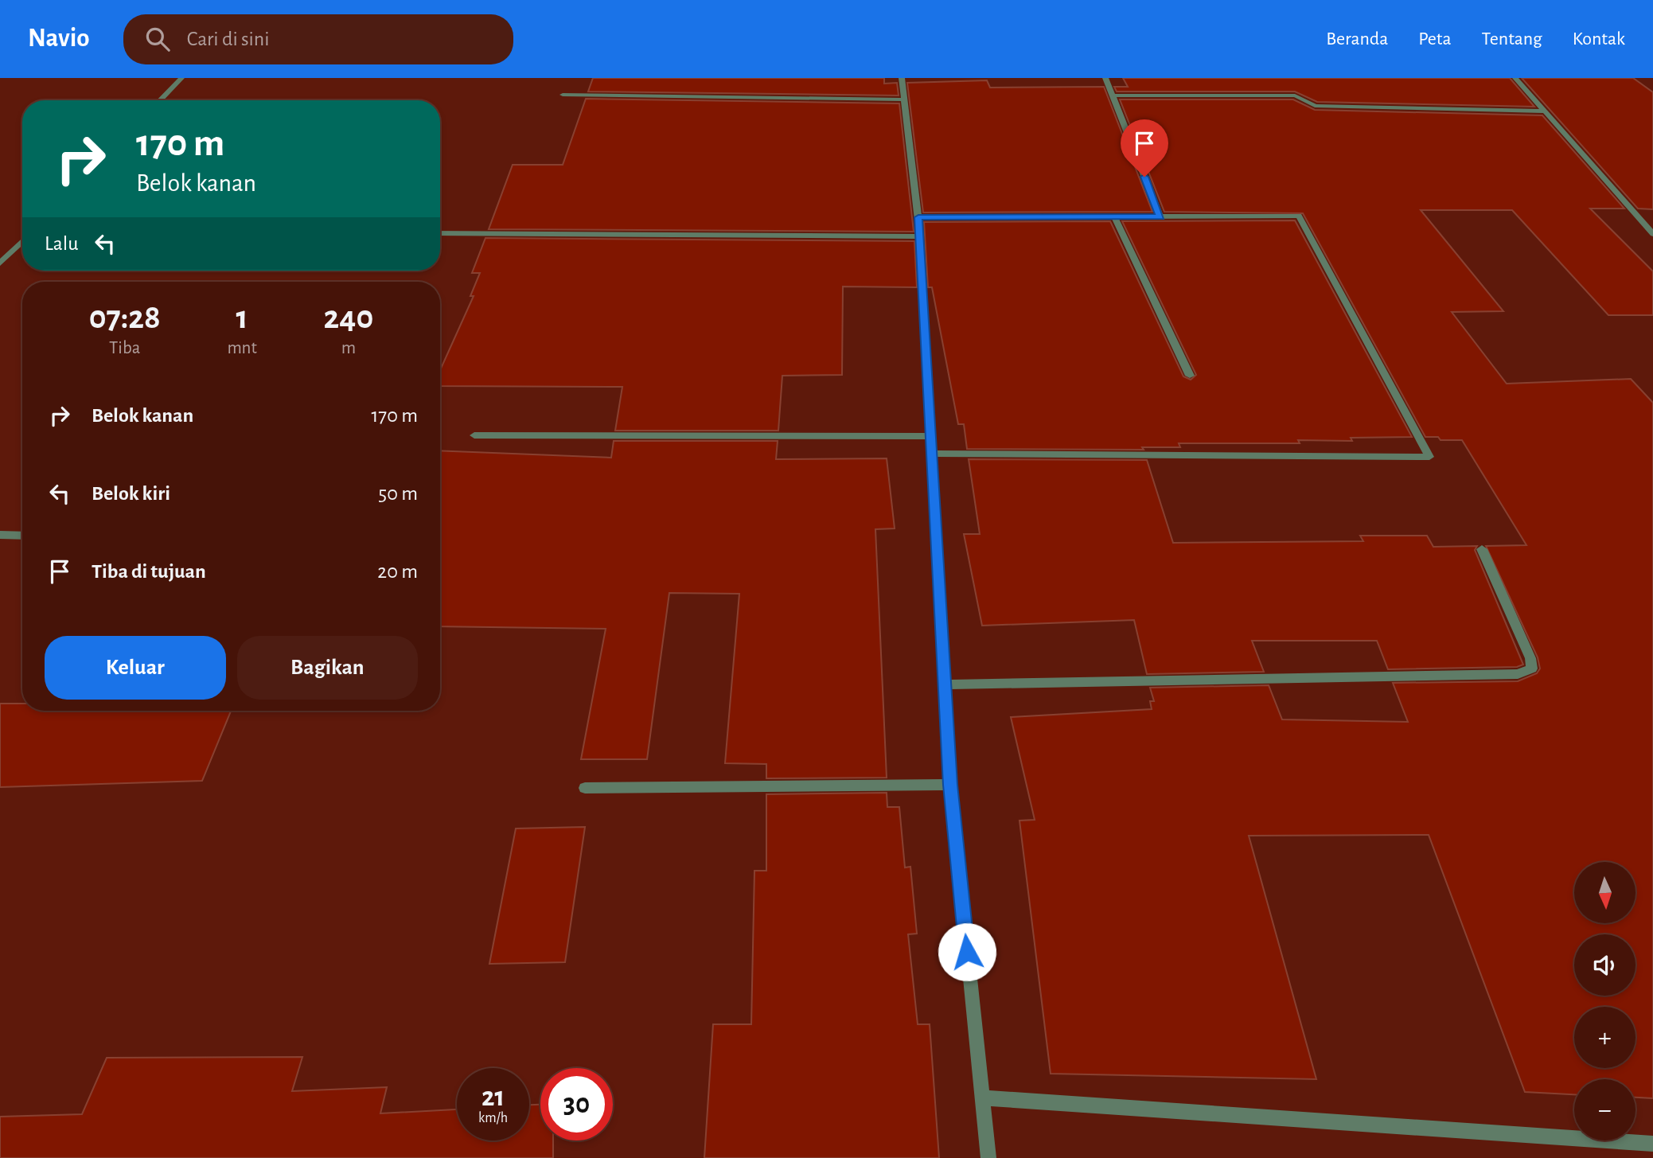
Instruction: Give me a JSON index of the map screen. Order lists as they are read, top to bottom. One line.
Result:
{"north":"bottom","page":{"header":"Navio","search":"Cari di sini","nav":["Beranda","Peta","Tentang","Kontak"],"turn":["170 m","Belok kanan"],"then":"Lalu","eta":["07:28","Tiba","1","mnt","240","m"],"list":[{"name":"Belok kanan","value":"170 m"},{"name":"Belok kiri","value":"50 m"},{"name":"Tiba di tujuan","value":"20 m"}],"buttons":["Keluar","Bagikan"],"map_buttons":["+","−"],"speed":"21 km/h","limit":"30"}}
